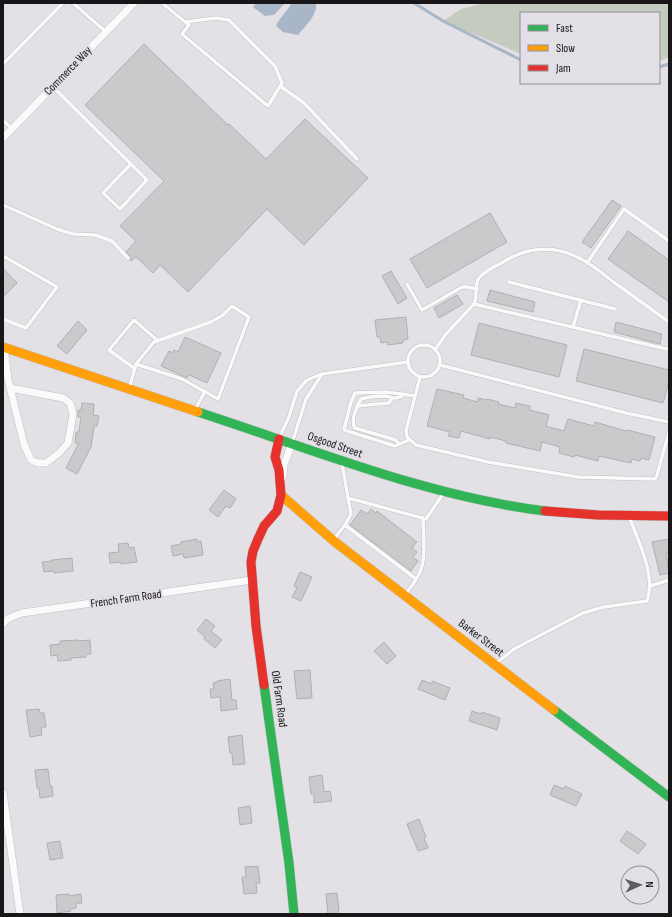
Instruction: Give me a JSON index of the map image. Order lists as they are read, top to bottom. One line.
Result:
{"streets":{"main road":["Osgood Street","Barker Street","Old Farm Road"],"street":["Commerce Way","French Farm Road"]},"crossings":[["French Farm Road","Old Farm Road"],["Barker Street","Old Farm Road"]],"legend":["Fast","Slow","Jam"],"north":"right"}
